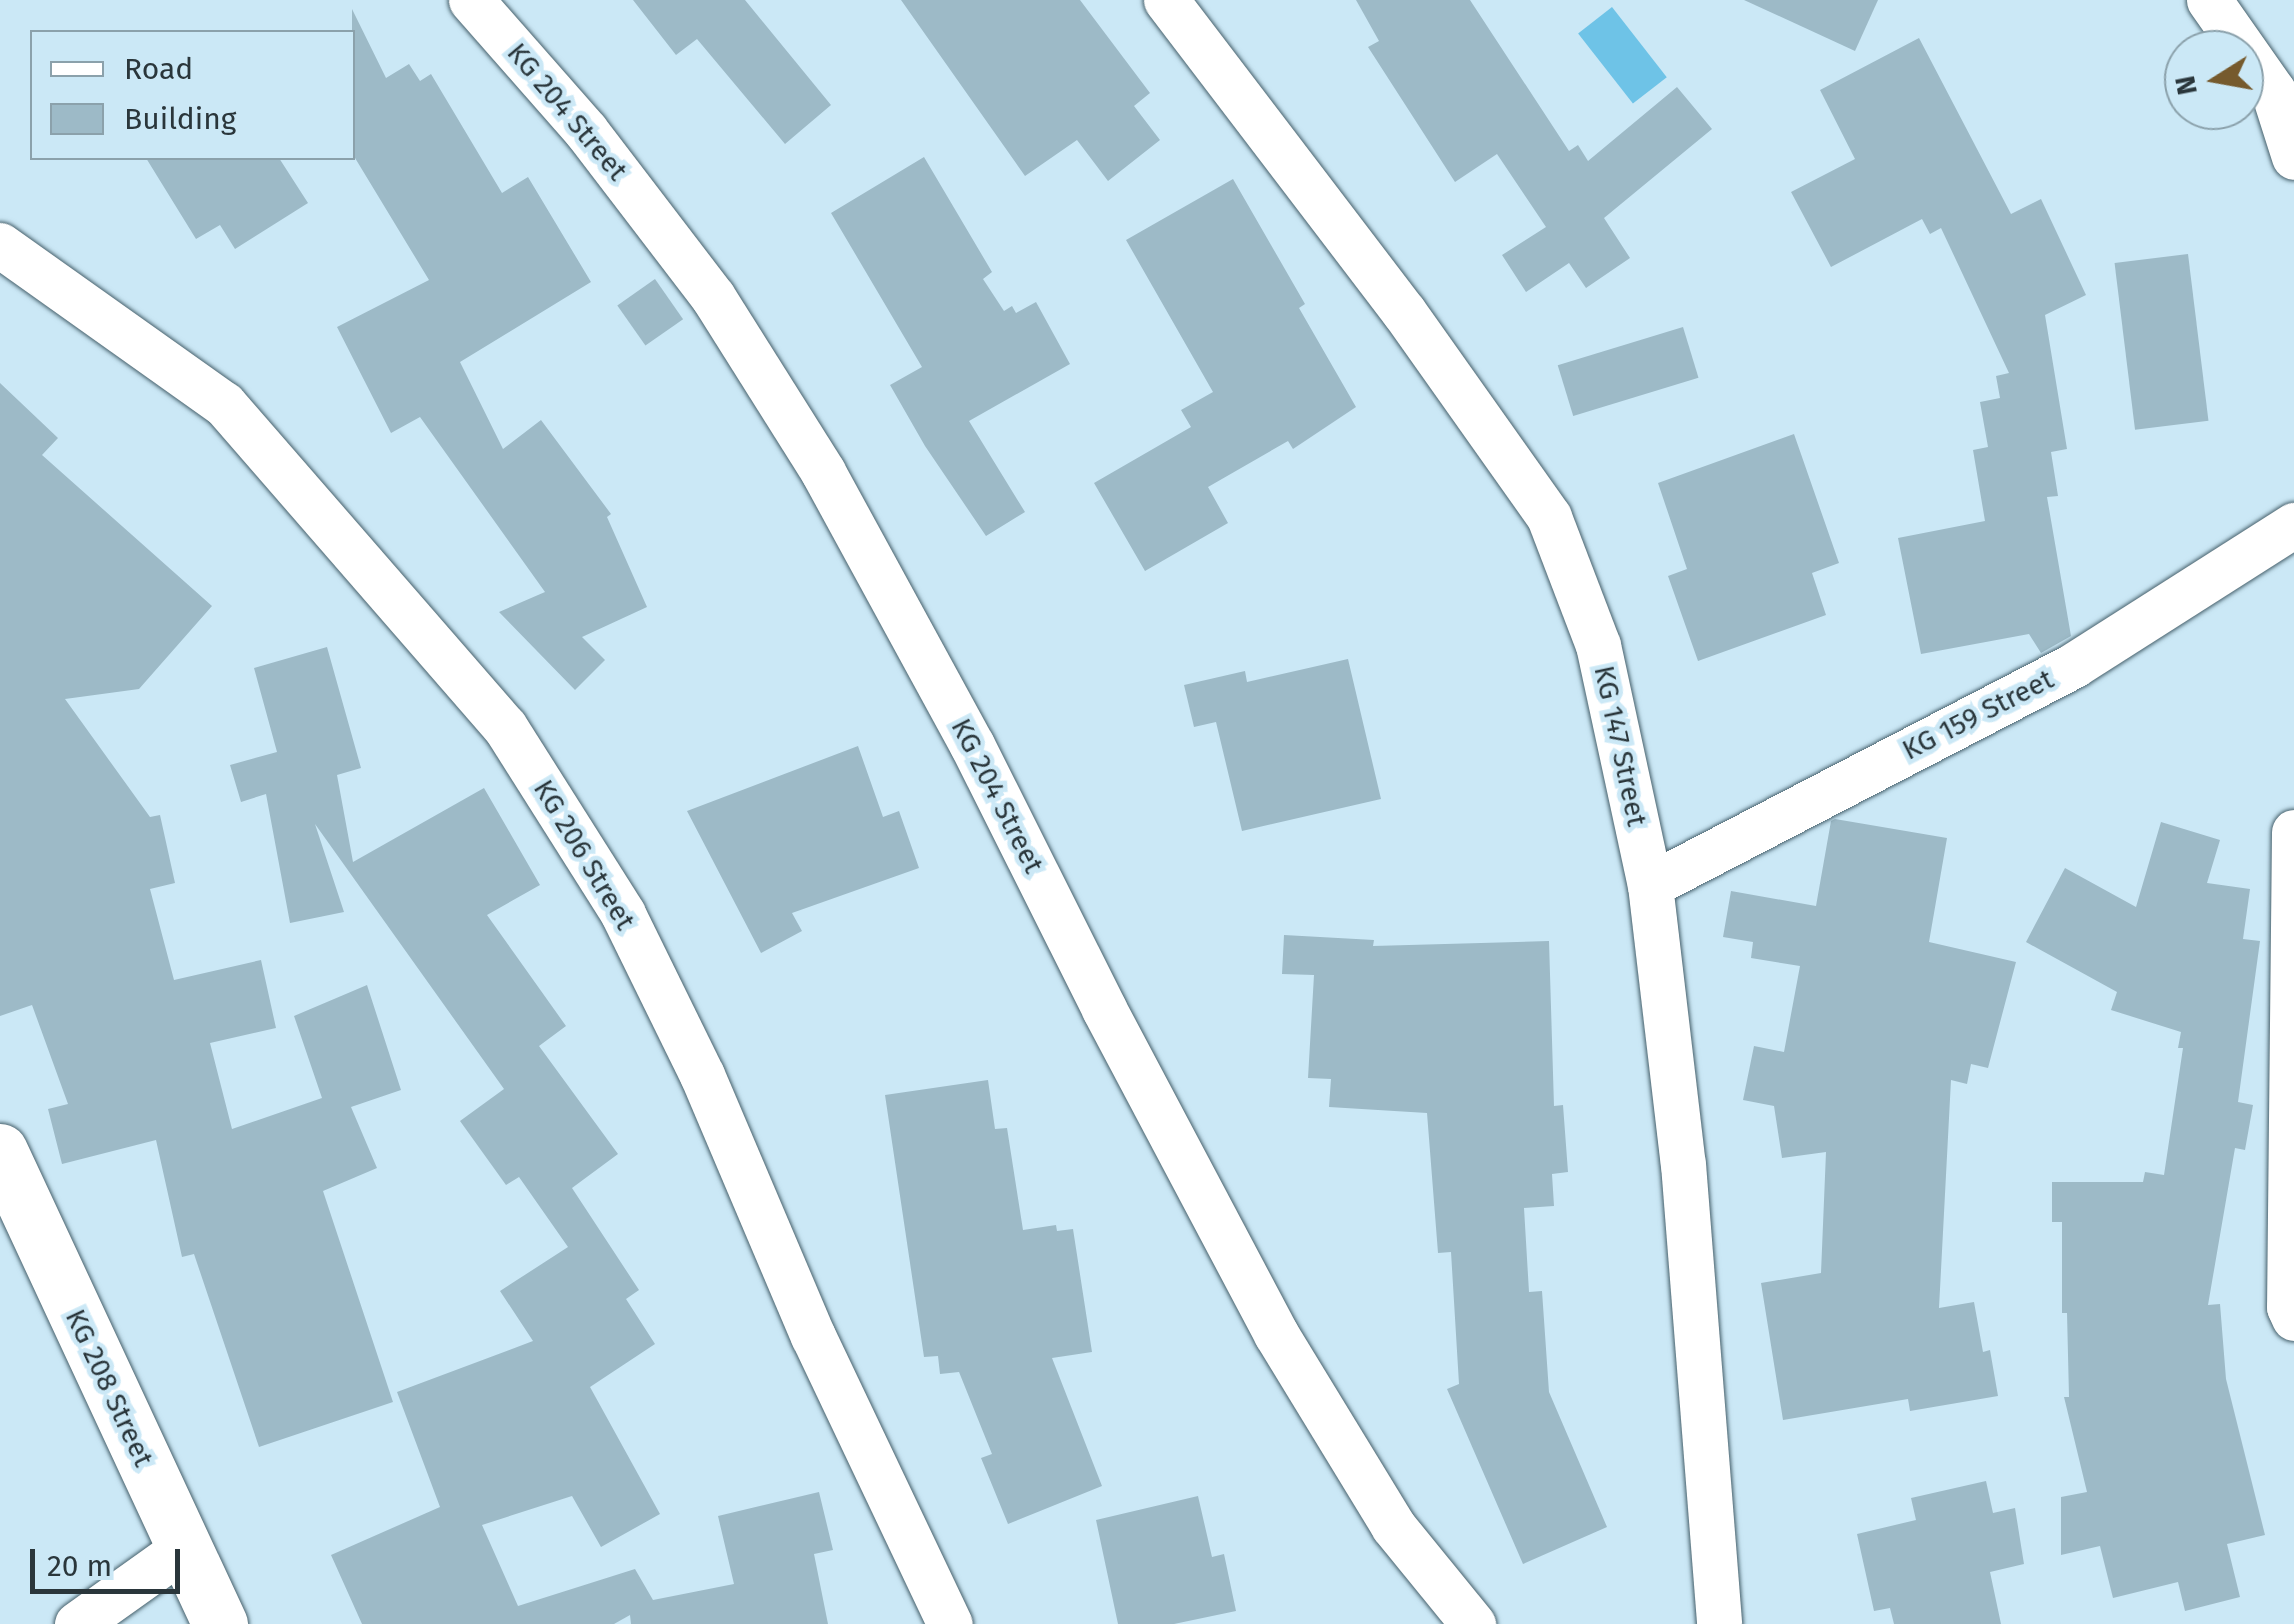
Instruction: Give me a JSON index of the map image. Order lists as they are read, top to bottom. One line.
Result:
{"streets":{"street":["KG 204 Street","KG 159 Street","KG 147 Street","KG 206 Street","KG 208 Street"]},"crossings":[["KG 159 Street","KG 147 Street"]],"legend":["Road","Building"],"scale_bar":"20 m","north":"left"}
